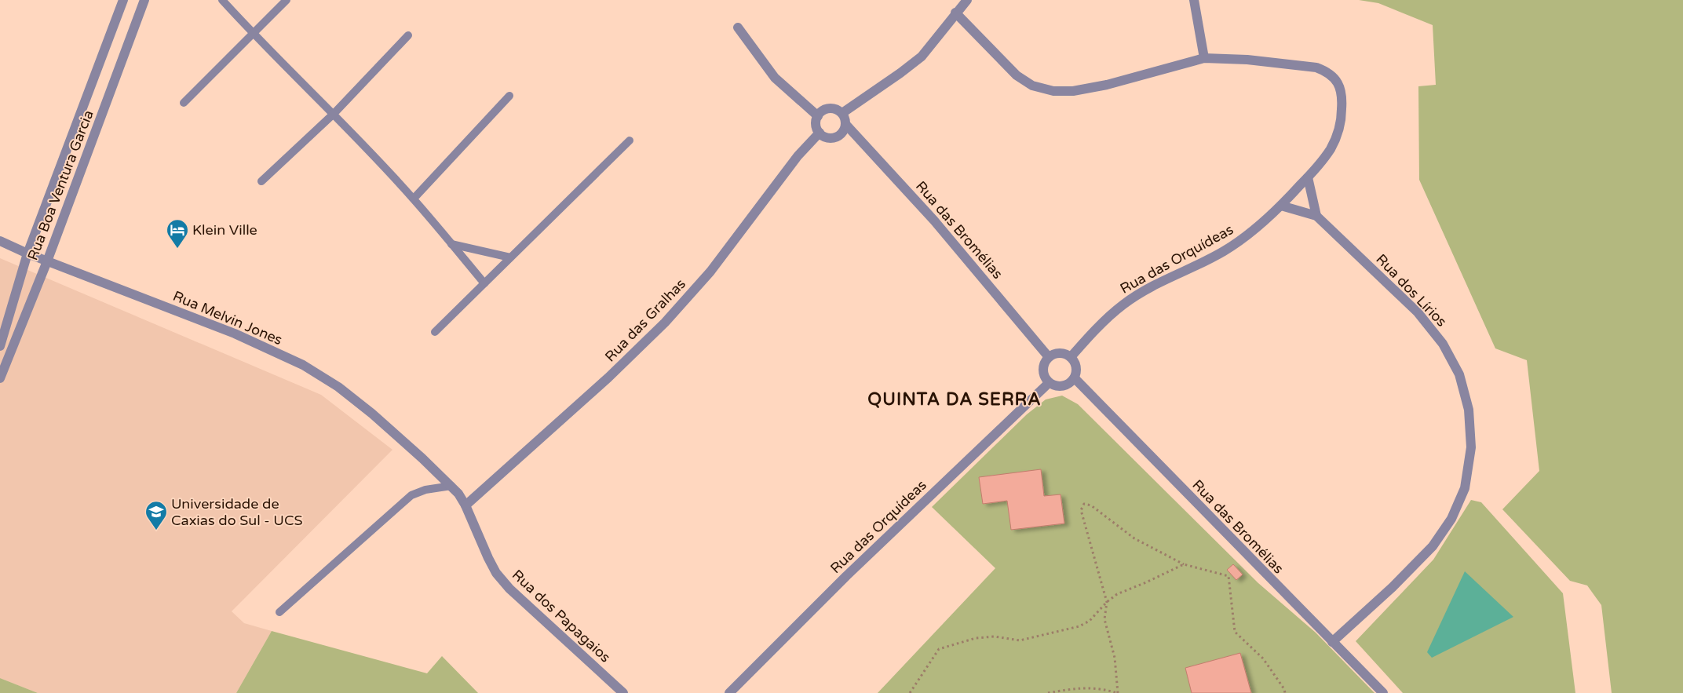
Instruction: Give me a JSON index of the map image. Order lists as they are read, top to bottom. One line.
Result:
{"streets":{"street":["Rua Boa Ventura Garcia","Rua das Bromélias","Rua das Orquídeas","Rua dos Lírios","Rua Melvin Jones","Rua das Gralhas","Rua dos Papagaios"]},"crossings":[["Rua Boa Ventura Garcia","Rua Melvin Jones"],["Rua das Bromélias","Rua das Orquídeas"],["Rua das Bromélias","Rua dos Lírios"],["Rua das Bromélias","Rua das Gralhas"],["Rua das Orquídeas","Rua dos Lírios"],["Rua Melvin Jones","Rua dos Papagaios"],["Rua das Gralhas","Rua dos Papagaios"]],"districts":["QUINTA DA SERRA"],"places":{"hotel":["Klein Ville"],"school or university":["Universidade de Caxias do Sul - UCS"]}}
